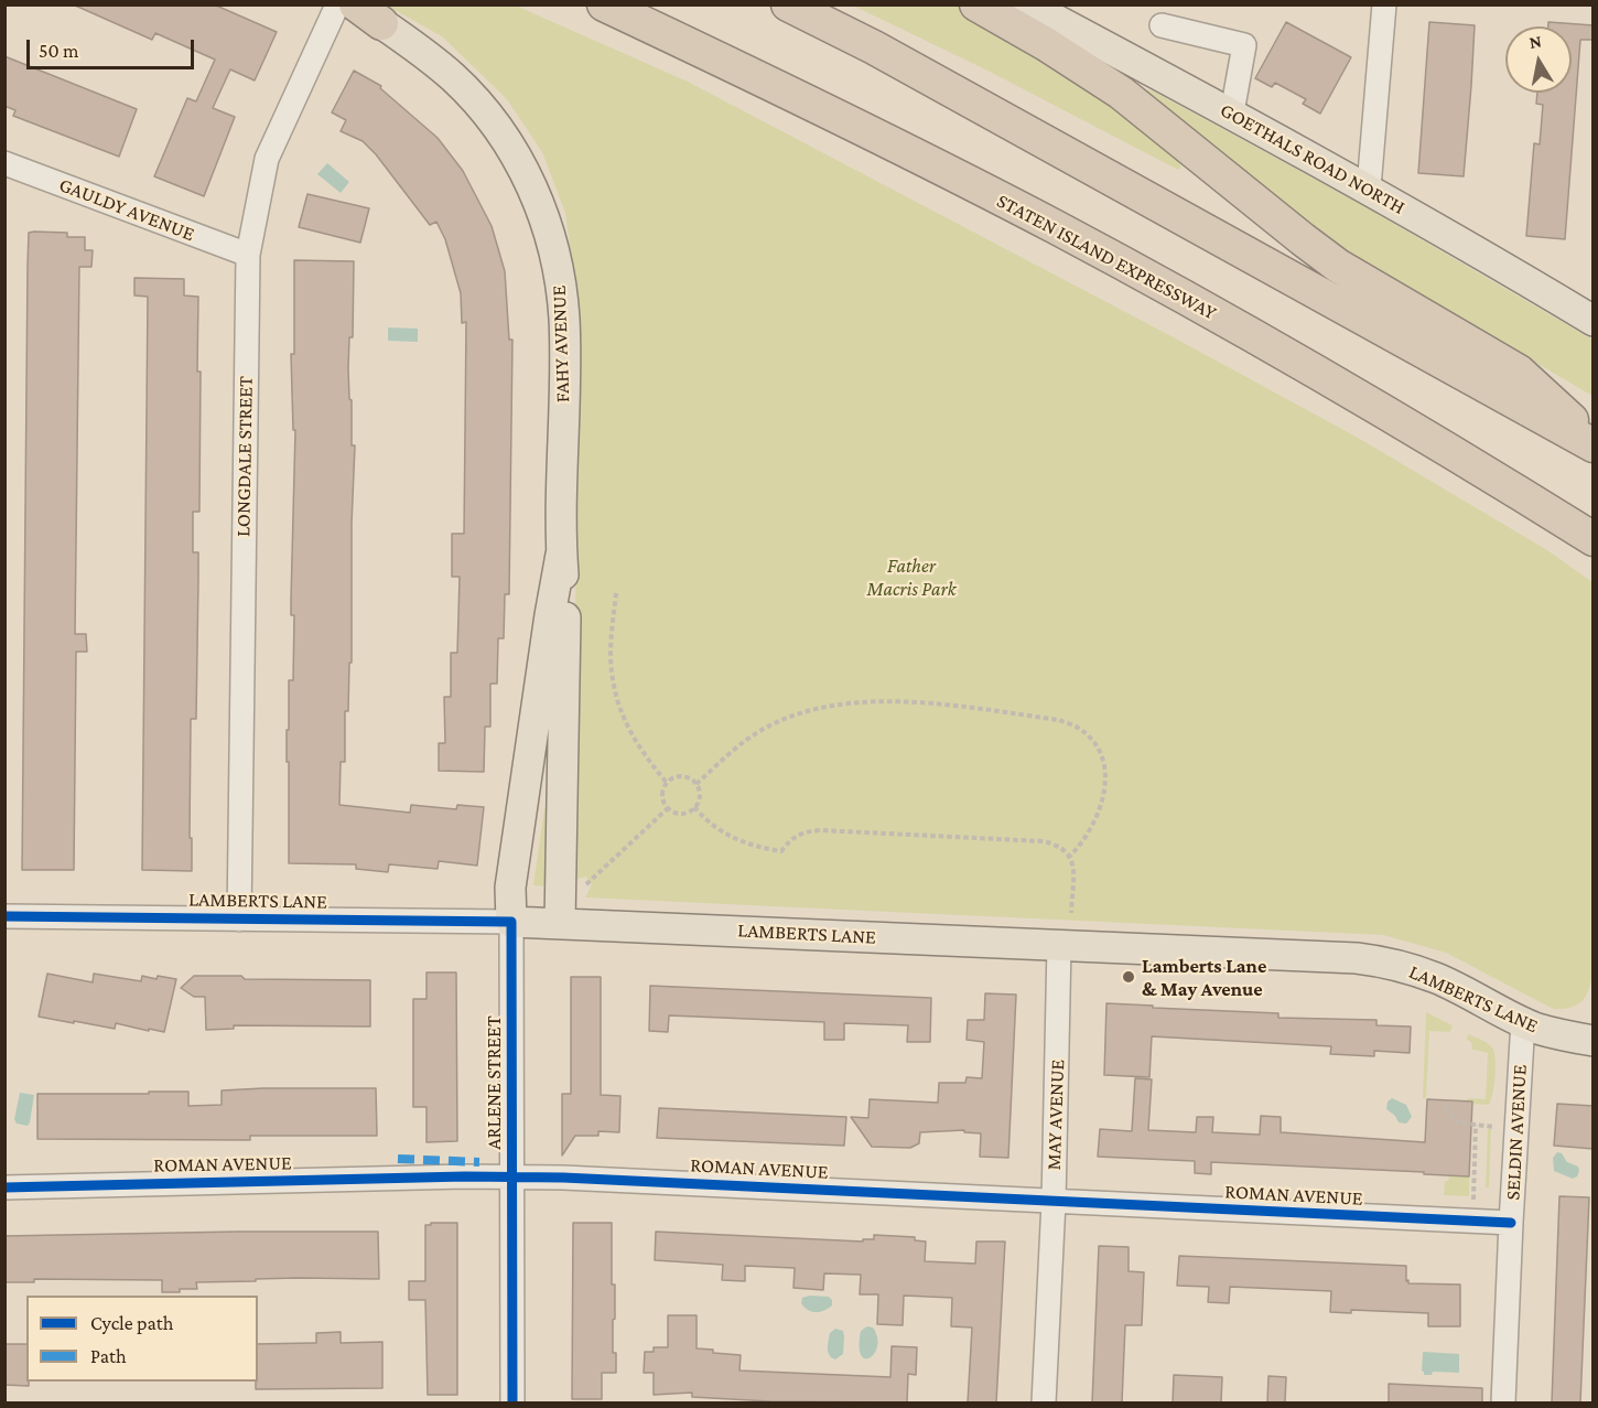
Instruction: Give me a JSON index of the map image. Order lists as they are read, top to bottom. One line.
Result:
{"streets":{"highway":["STATEN ISLAND EXPRESSWAY"],"main road":["GOETHALS ROAD NORTH","FAHY AVENUE","LAMBERTS LANE"],"street":["GAULDY AVENUE","LONGDALE STREET","ARLENE STREET","MAY AVENUE","SELDIN AVENUE","ROMAN AVENUE"]},"crossings":[["GAULDY AVENUE","LONGDALE STREET"],["FAHY AVENUE","LONGDALE STREET"],["FAHY AVENUE","LAMBERTS LANE"],["FAHY AVENUE","ARLENE STREET"],["LONGDALE STREET","LAMBERTS LANE"],["LAMBERTS LANE","ARLENE STREET"],["LAMBERTS LANE","MAY AVENUE"],["LAMBERTS LANE","SELDIN AVENUE"],["ARLENE STREET","ROMAN AVENUE"],["MAY AVENUE","ROMAN AVENUE"],["SELDIN AVENUE","ROMAN AVENUE"]],"parks":["Father Macris Park"],"places":["Lamberts Lane & May Avenue"],"legend":["Cycle path","Path"],"scale_bar":"50 m","north":"top"}
